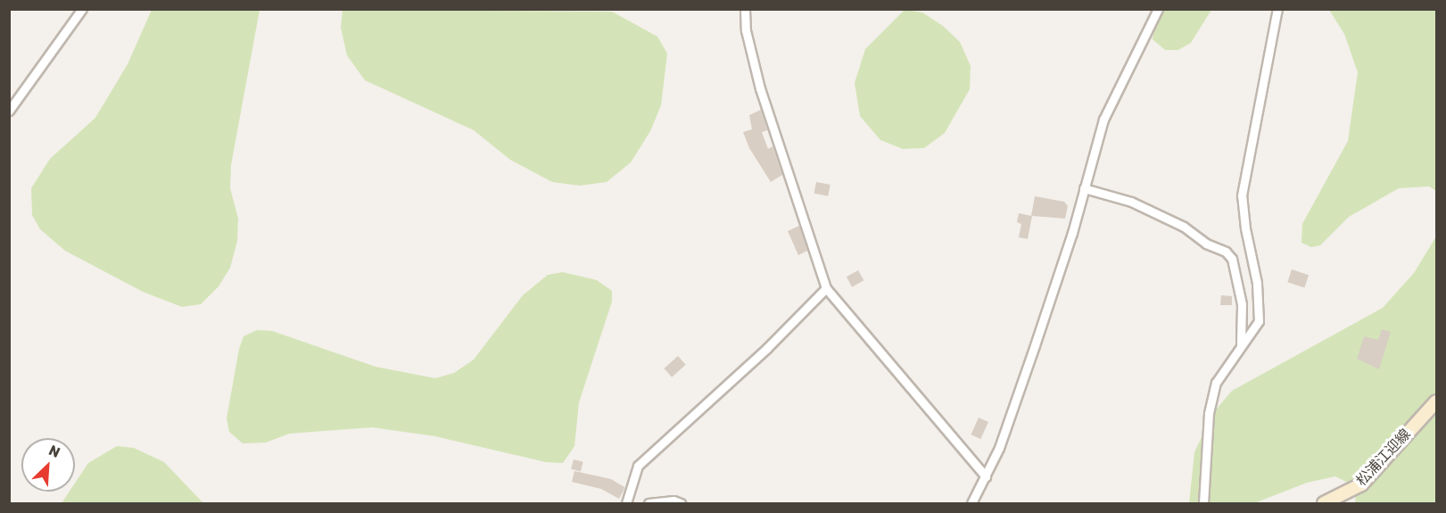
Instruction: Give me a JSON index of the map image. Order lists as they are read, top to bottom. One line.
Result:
{"streets":{"main road":["松浦江迎線"]},"north":"top right"}
